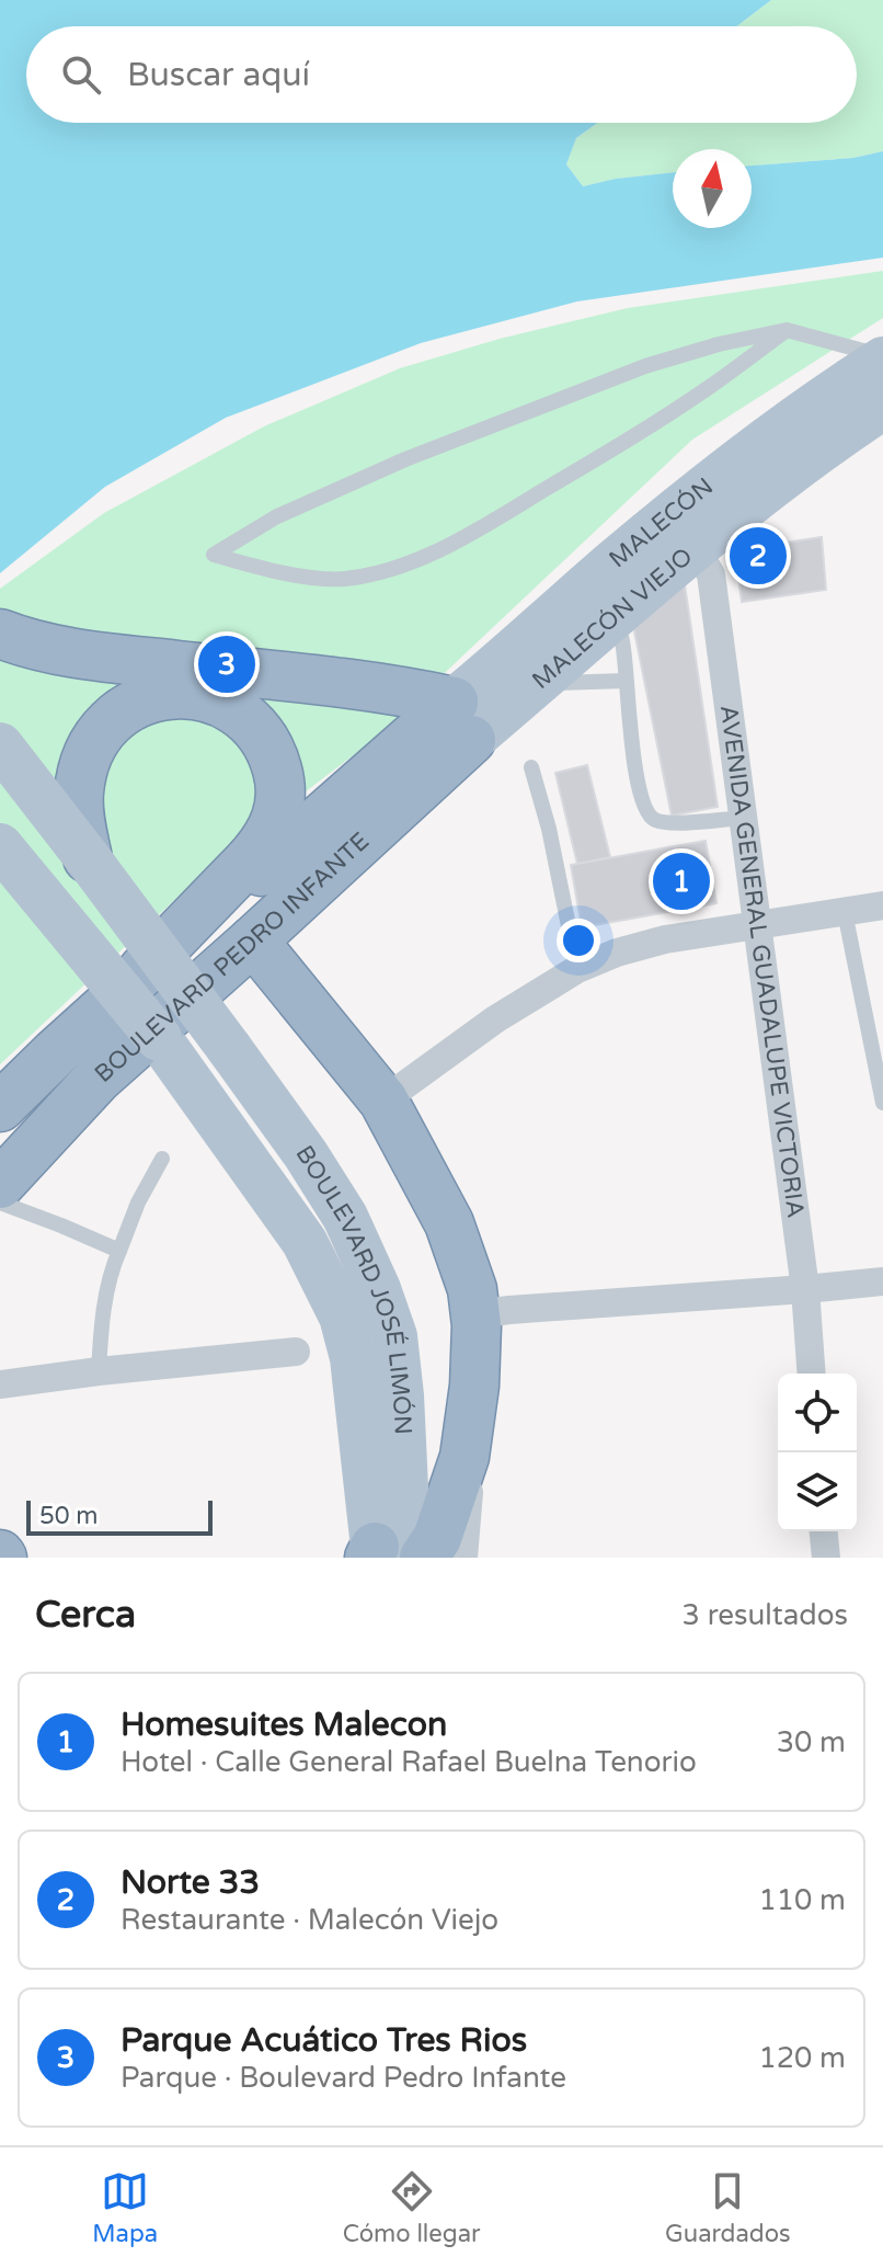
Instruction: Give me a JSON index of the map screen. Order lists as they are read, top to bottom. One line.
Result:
{"streets":{"highway":["BOULEVARD PEDRO INFANTE"],"main road":["MALECÓN","MALECÓN VIEJO","BOULEVARD JOSÉ LIMÓN"],"street":["AVENIDA GENERAL GUADALUPE VICTORIA"]},"crossings":[["MALECÓN","MALECÓN VIEJO"],["MALECÓN","BOULEVARD PEDRO INFANTE"],["MALECÓN VIEJO","BOULEVARD PEDRO INFANTE"],["MALECÓN VIEJO","AVENIDA GENERAL GUADALUPE VICTORIA"]],"scale_bar":"50 m","north":"top","page":{"search":"Buscar aquí","pins":["2","3","1"],"scale":"50 m","heading":["Cerca","3 resultados"],"list":[{"mark":"1","name":"Homesuites Malecon","note":"Hotel · Calle General Rafael Buelna Tenorio","value":"30 m"},{"mark":"2","name":"Norte 33","note":"Restaurante · Malecón Viejo","value":"110 m"},{"mark":"3","name":"Parque Acuático Tres Rios","note":"Parque · Boulevard Pedro Infante","value":"120 m"}],"nav":["Mapa","Cómo llegar","Guardados"]}}
